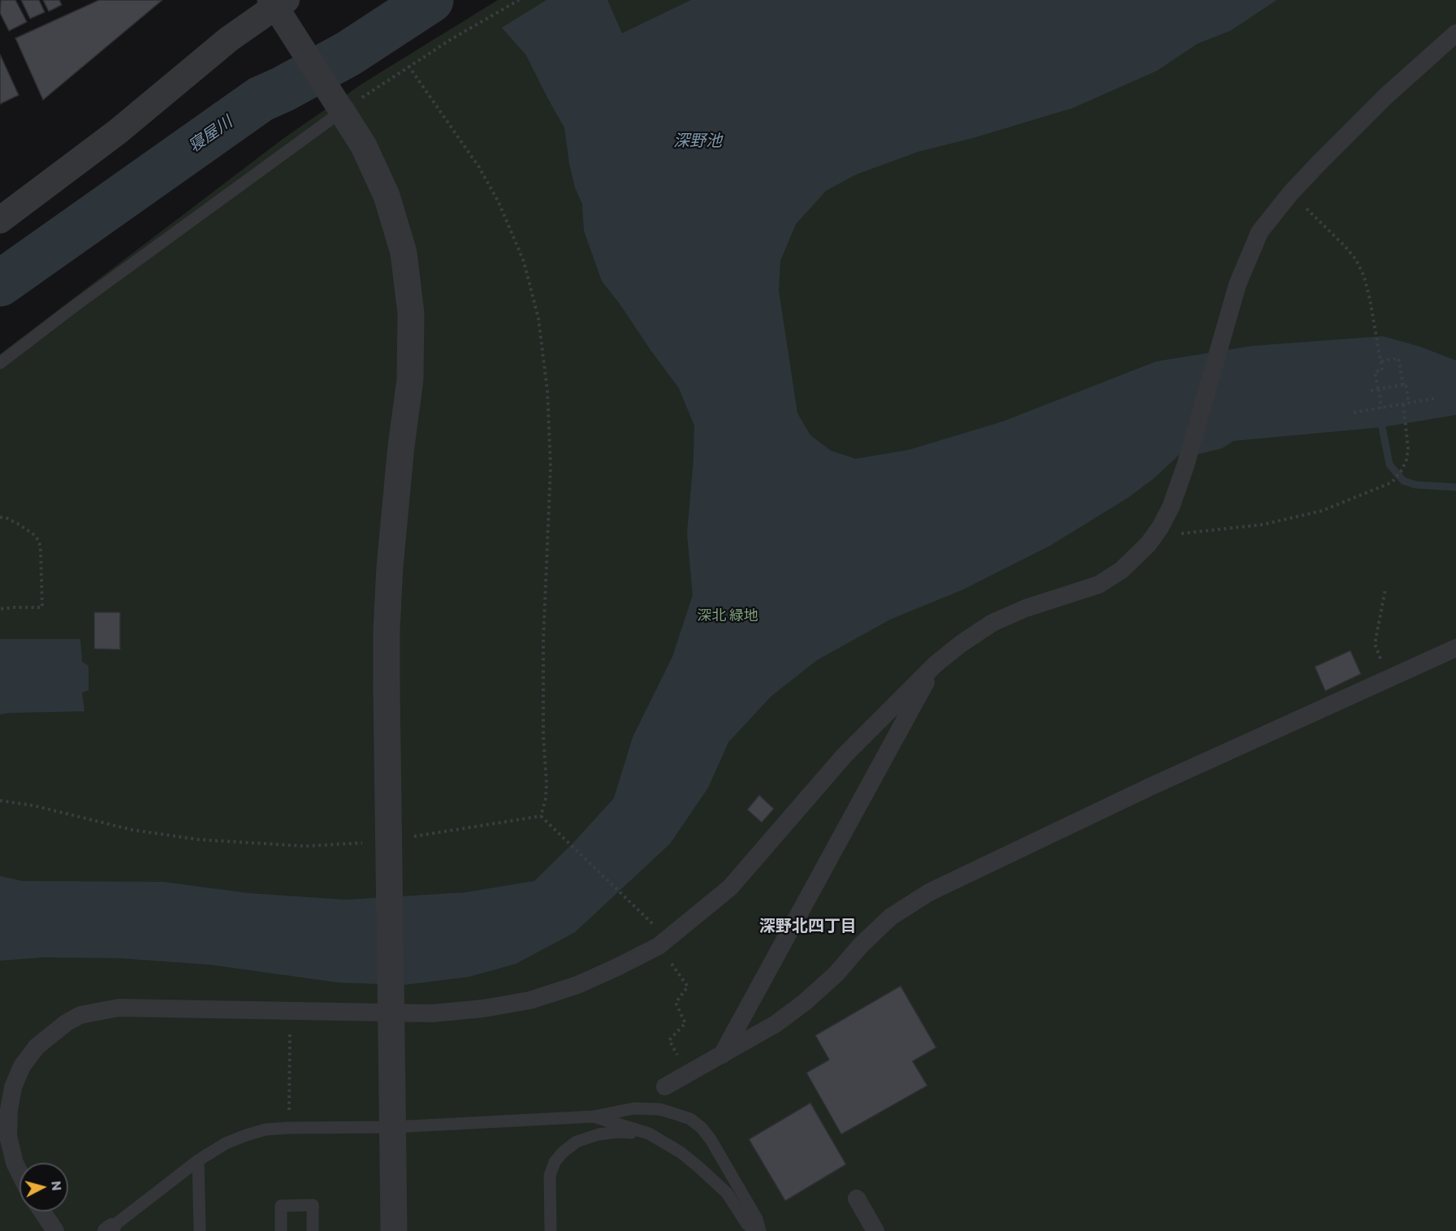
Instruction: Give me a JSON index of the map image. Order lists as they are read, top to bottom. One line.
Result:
{"districts":["深野北四丁目"],"water":["寝屋川","深野池"],"parks":["深北 緑地"],"north":"right"}
